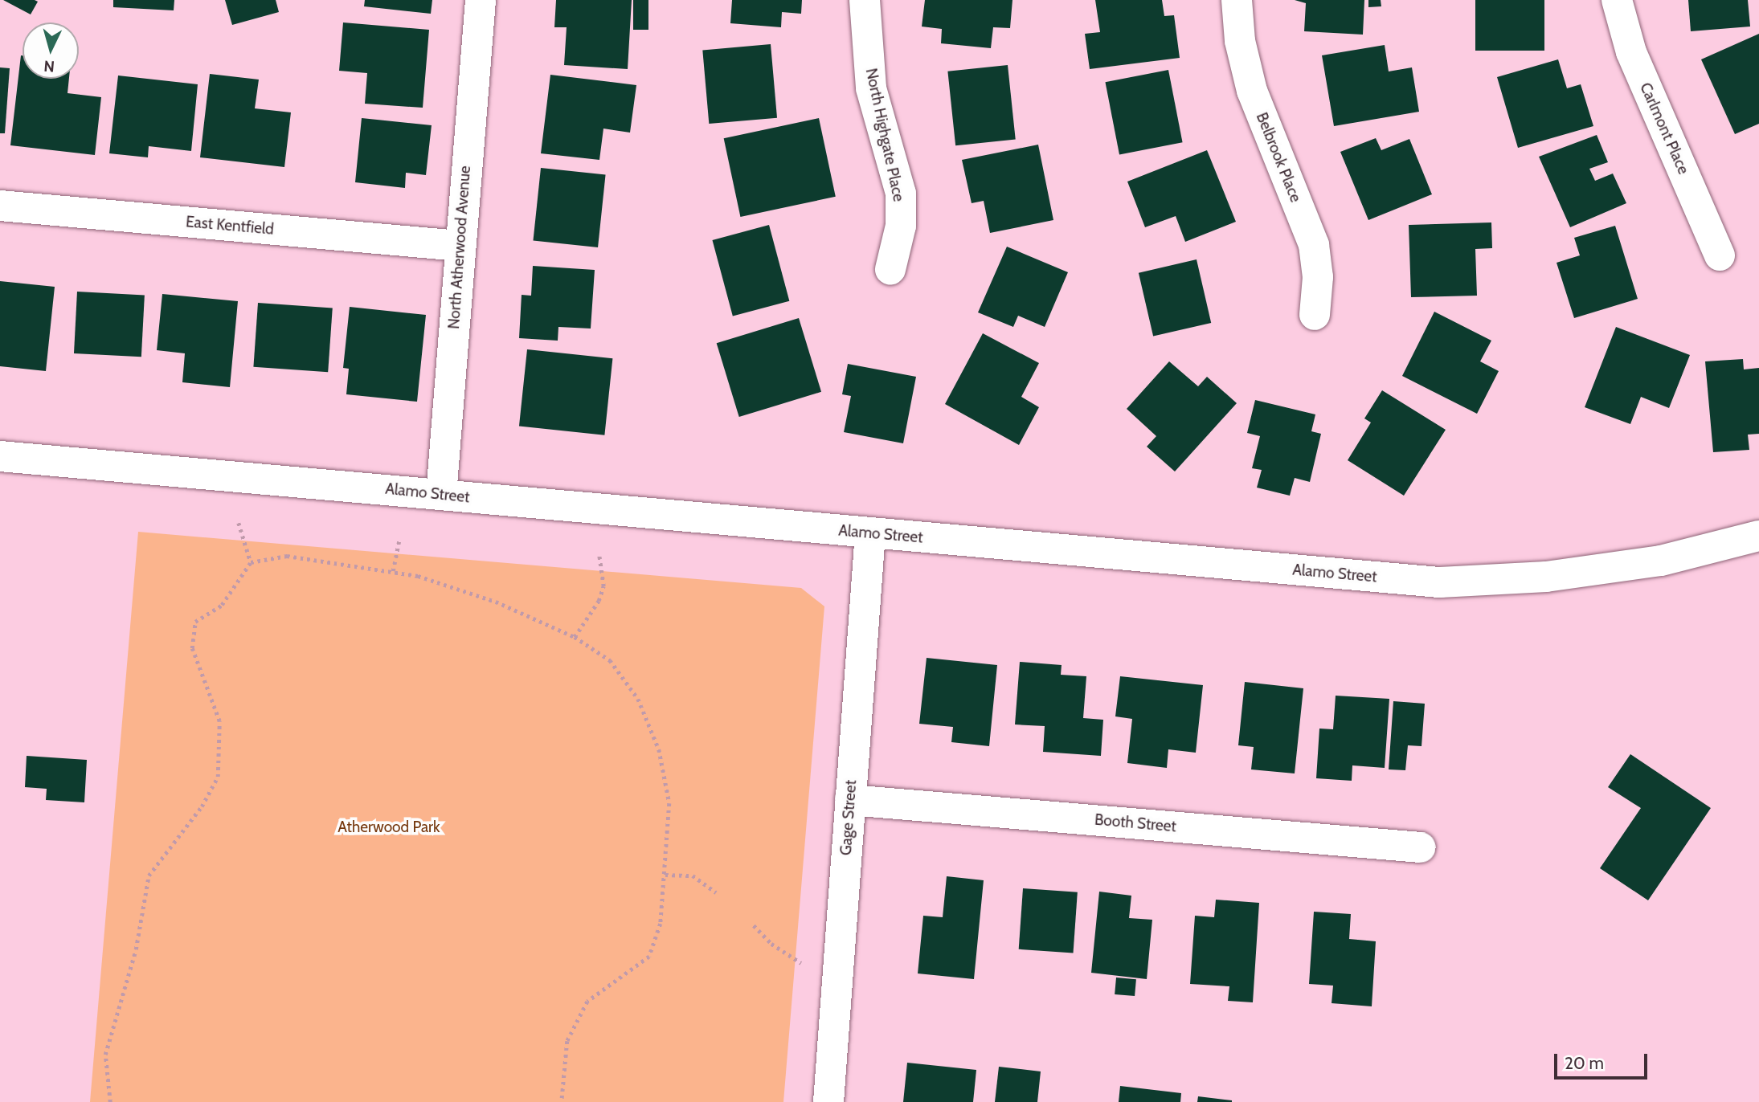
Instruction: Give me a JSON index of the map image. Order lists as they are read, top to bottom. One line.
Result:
{"streets":{"street":["Carlmont Place","North Highgate Place","Belbrook Place","East Kentfield","North Atherwood Avenue","Alamo Street","Gage Street","Booth Street"]},"crossings":[["East Kentfield","North Atherwood Avenue"],["North Atherwood Avenue","Alamo Street"],["Alamo Street","Gage Street"],["Gage Street","Booth Street"]],"parks":["Atherwood Park"],"scale_bar":"20 m","north":"bottom"}
